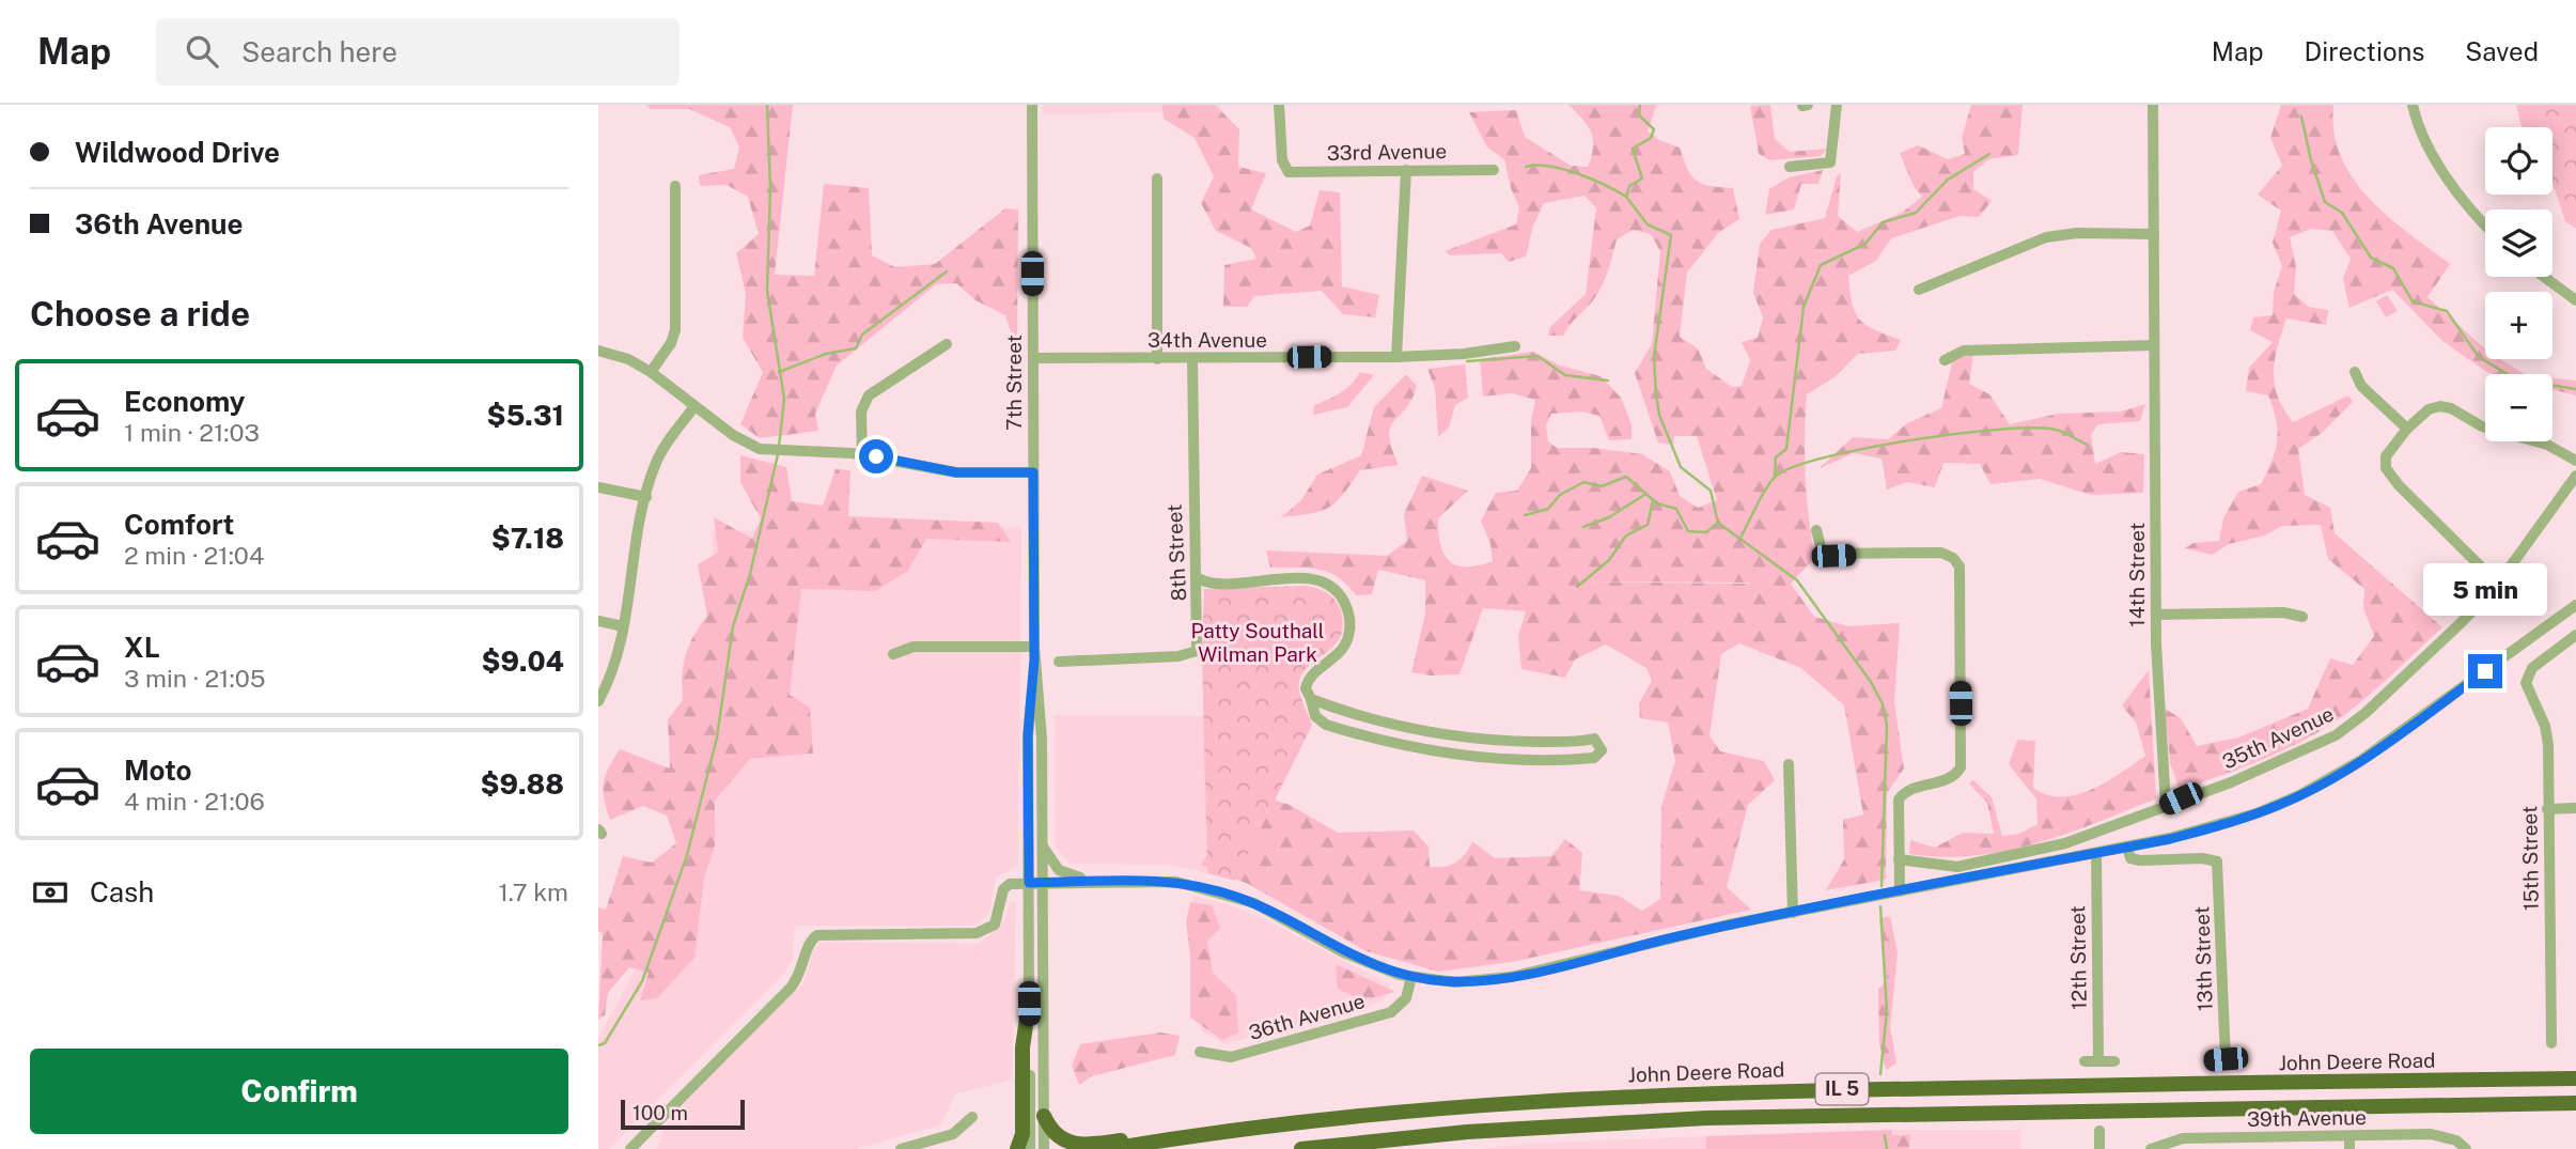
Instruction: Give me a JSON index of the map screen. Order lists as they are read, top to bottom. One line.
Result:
{"streets":{"highway":["John Deere Road","IL 5"],"street":["33rd Avenue","34th Avenue","7th Street","8th Street","14th Street","35th Avenue","15th Street","12th Street","13th Street","36th Avenue","39th Avenue"]},"crossings":[["34th Avenue","7th Street"],["34th Avenue","8th Street"],["14th Street","35th Avenue"]],"parks":["Patty Southall Wilman Park"],"scale_bar":"100 m","page":{"header":"Map","search":"Search here","nav":["Map","Directions","Saved"],"banner":["Wildwood Drive","36th Avenue"],"map_buttons":["+","−"],"heading":"Choose a ride","list":[{"name":"Economy","note":"1 min · 21:03","value":"$5.31"},{"name":"Comfort","note":"2 min · 21:04","value":"$7.18"},{"name":"XL","note":"3 min · 21:05","value":"$9.04"},{"name":"Moto","note":"4 min · 21:06","value":"$9.88"}],"bubble":"5 min","pay":["Cash","1.7 km"],"buttons":"Confirm","scale":"100 m"}}
